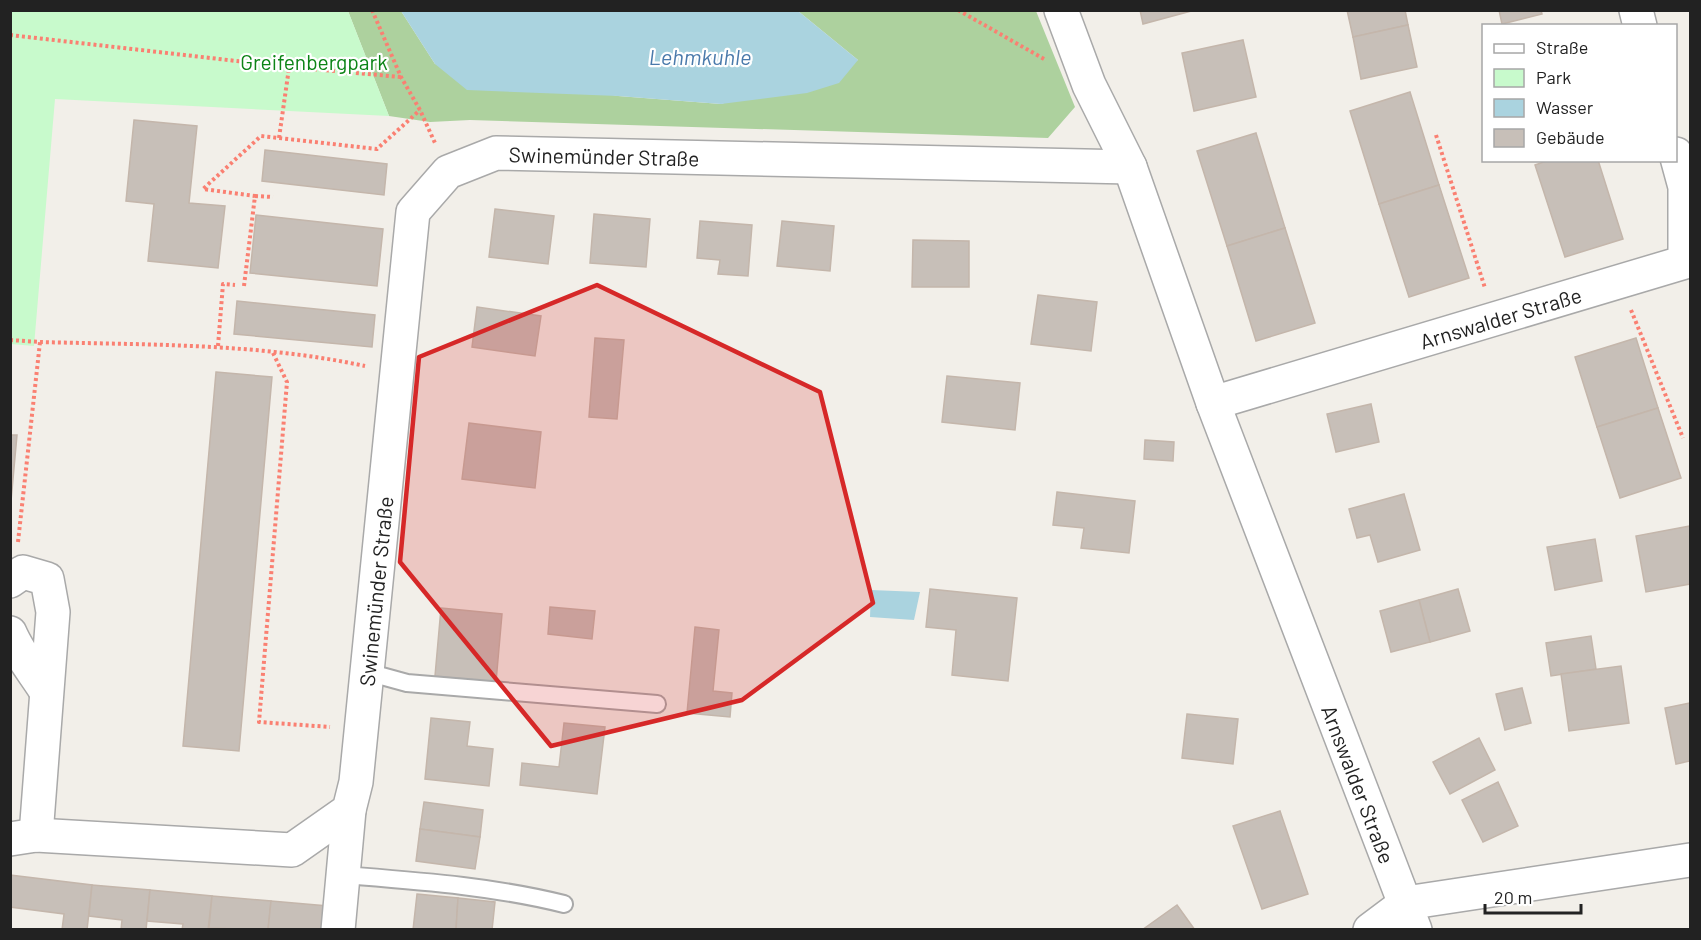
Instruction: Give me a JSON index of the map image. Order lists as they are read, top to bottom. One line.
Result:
{"streets":{"street":["Swinemünder Straße","Arnswalder Straße"]},"crossings":[["Swinemünder Straße","Arnswalder Straße"]],"water":["Lehmkuhle"],"parks":["Greifenbergpark"],"legend":["Straße","Park","Wasser","Gebäude"],"scale_bar":"20 m"}
